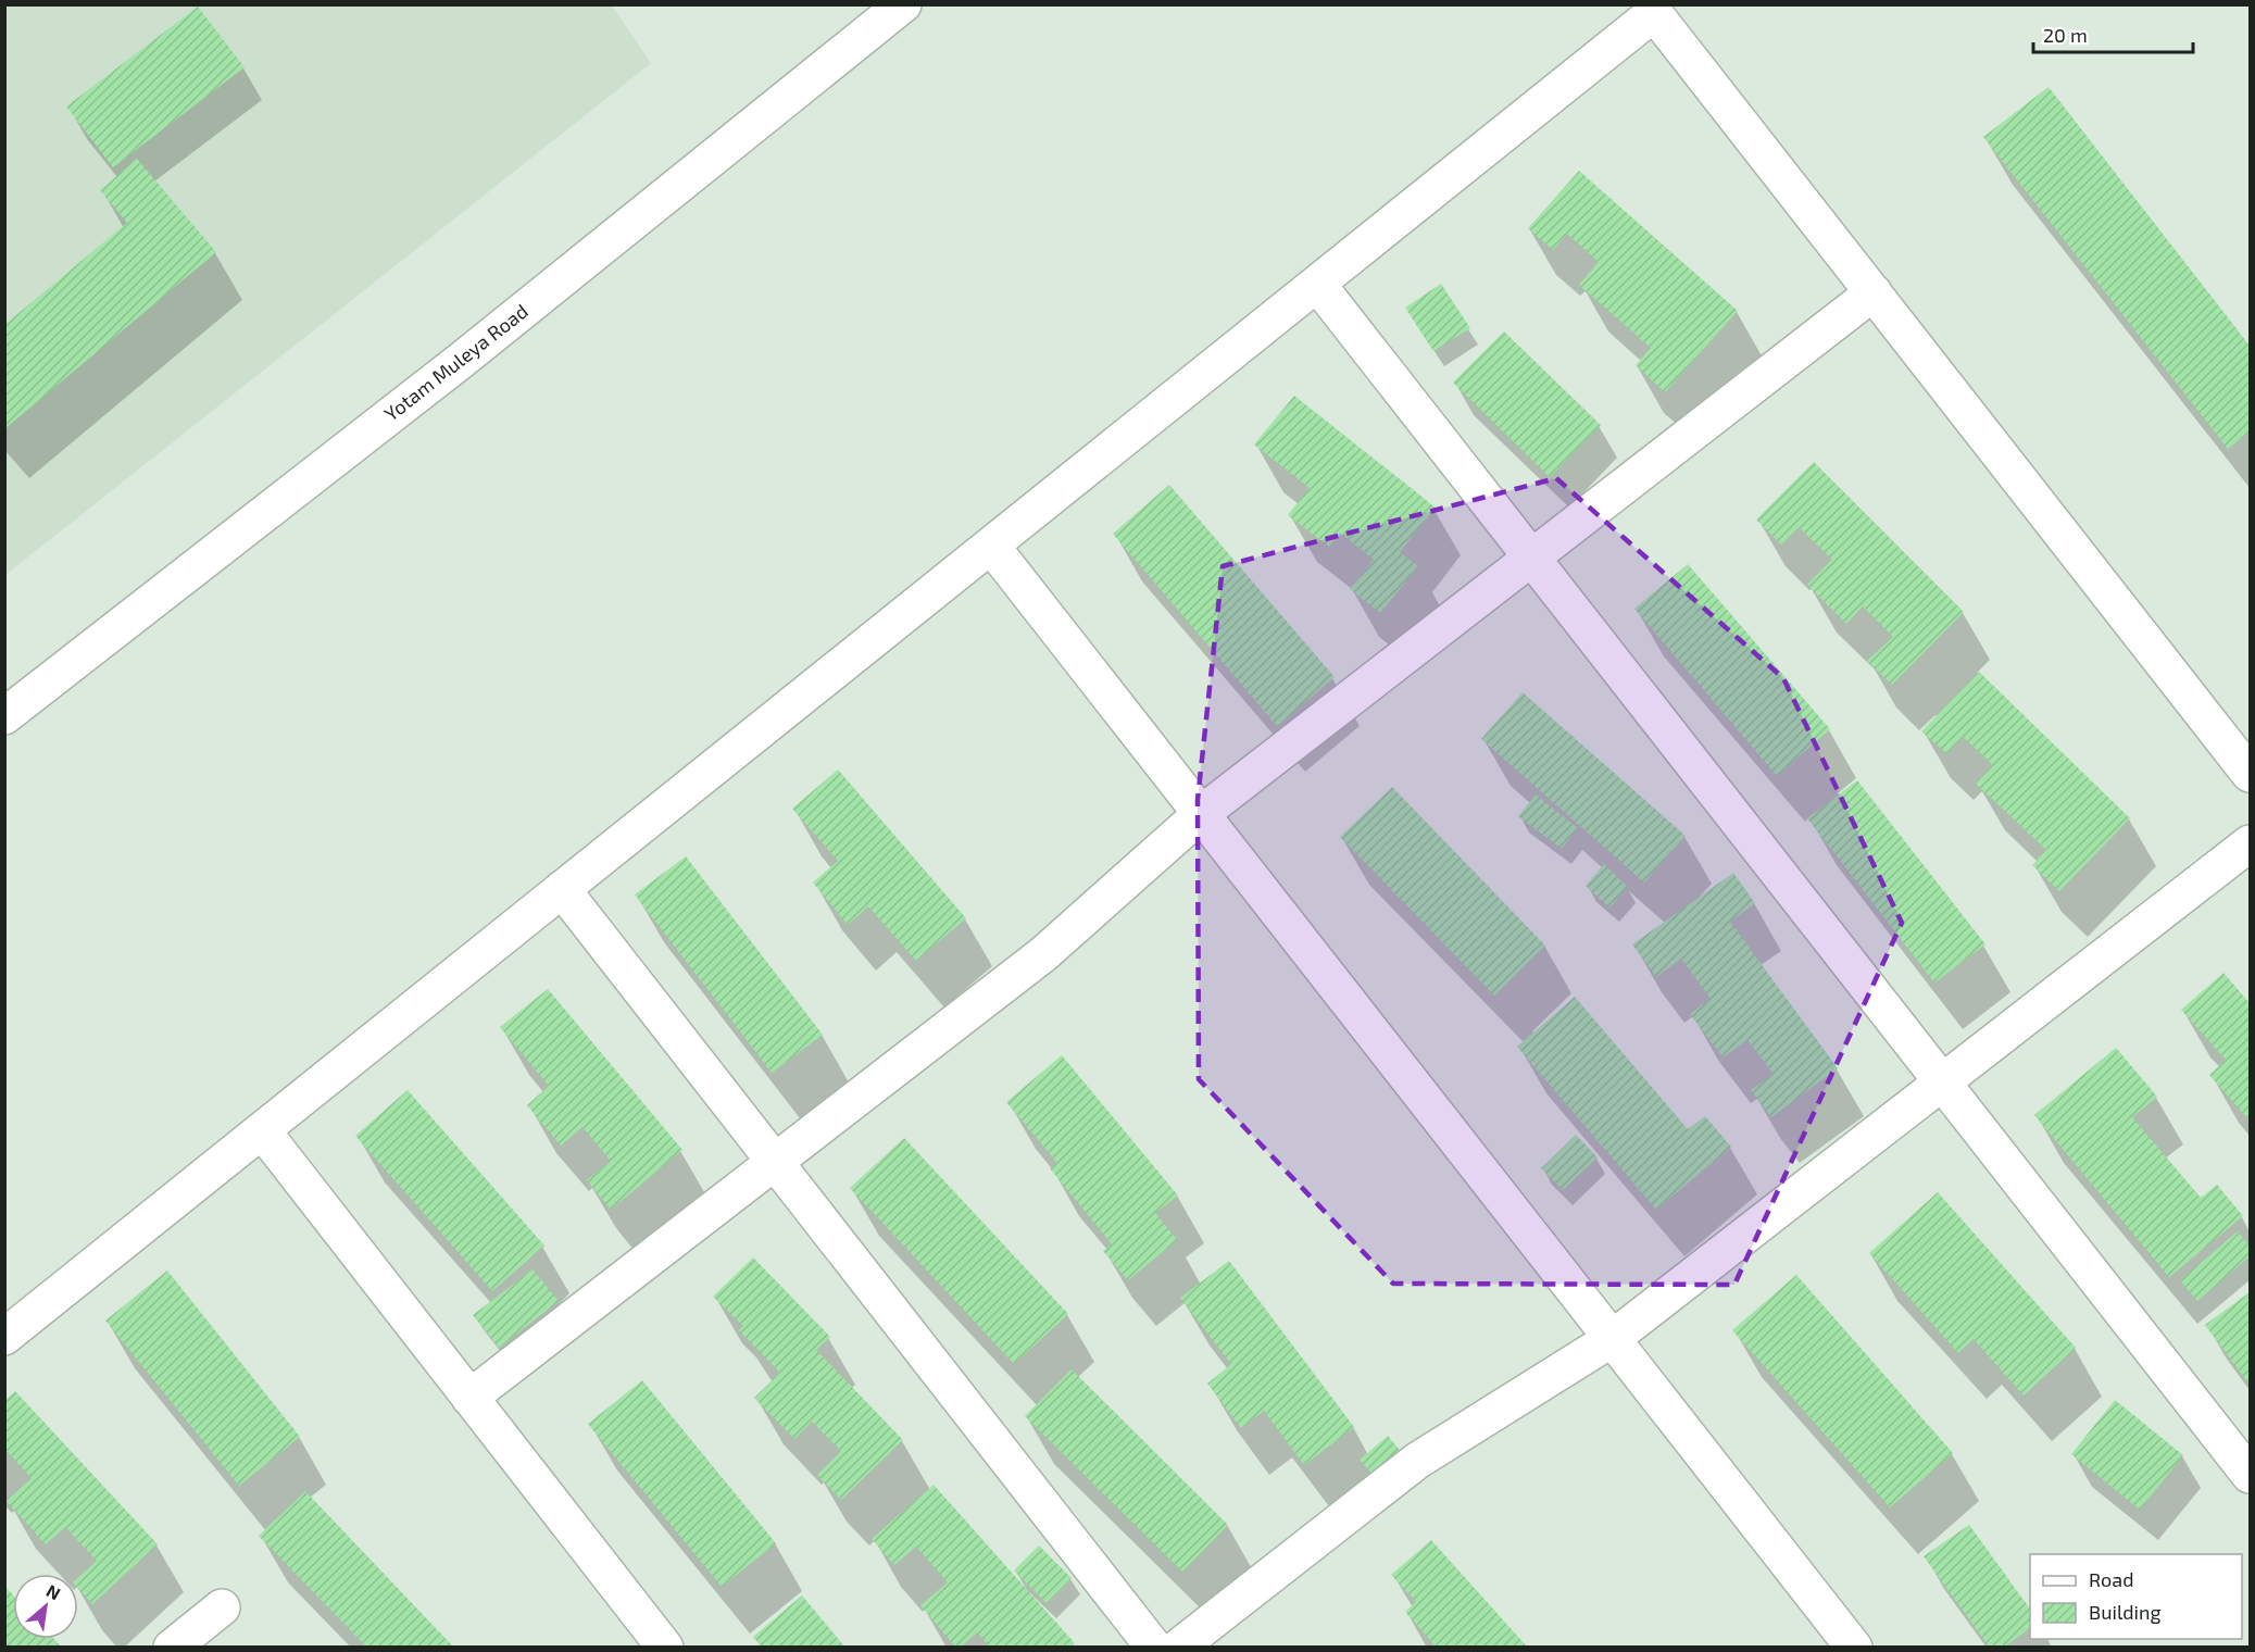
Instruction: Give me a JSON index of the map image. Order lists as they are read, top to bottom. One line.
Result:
{"streets":{"street":["Yotam Muleya Road"]},"legend":["Road","Building"],"scale_bar":"20 m","north":"top right"}
